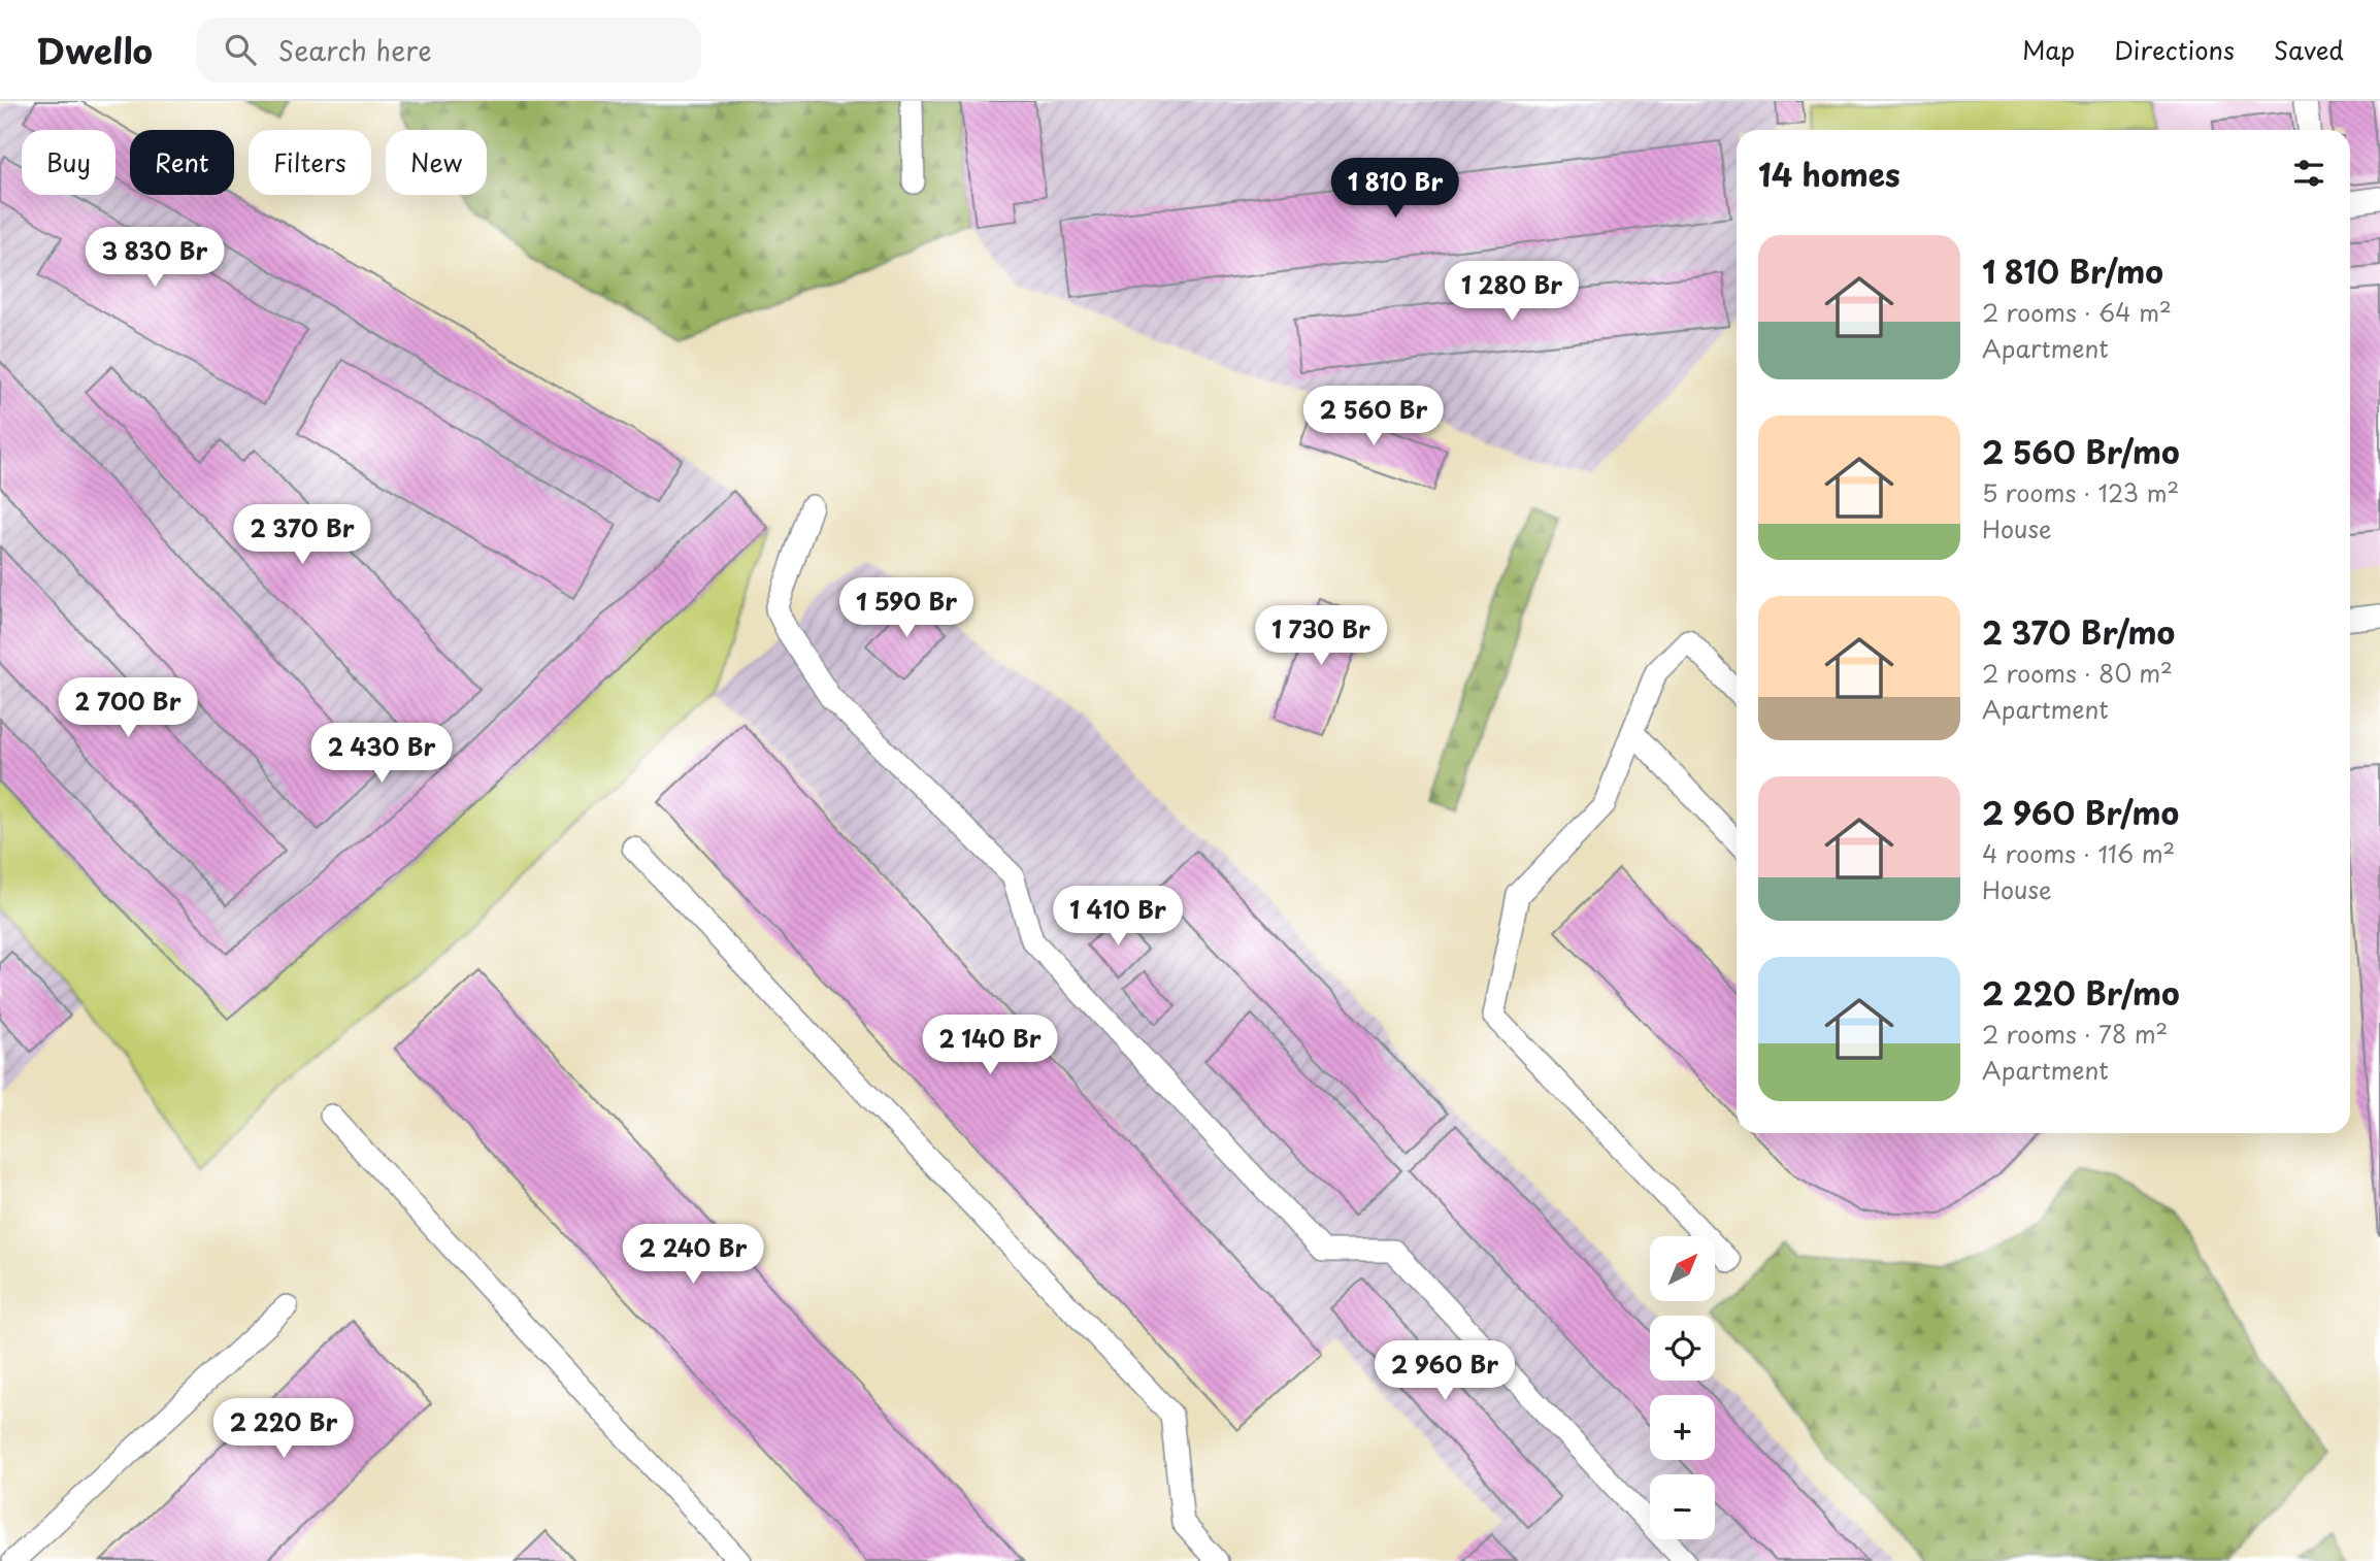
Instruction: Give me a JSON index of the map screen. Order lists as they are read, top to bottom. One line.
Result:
{"north":"top right","page":{"header":"Dwello","search":"Search here","nav":["Map","Directions","Saved"],"chip":["Buy","Rent","Filters","New"],"heading":"14 homes","price":["1 810 Br","3 830 Br","1 280 Br","2 560 Br","2 370 Br","1 590 Br","1 730 Br","2 700 Br","2 430 Br","1 410 Br","2 140 Br","2 240 Br","2 960 Br","2 220 Br"],"list":[{"name":"1 810 Br/mo","note":"2 rooms · 64 m² · Apartment"},{"name":"2 560 Br/mo","note":"5 rooms · 123 m² · House"},{"name":"2 370 Br/mo","note":"2 rooms · 80 m² · Apartment"},{"name":"2 960 Br/mo","note":"4 rooms · 116 m² · House"},{"name":"2 220 Br/mo","note":"2 rooms · 78 m² · Apartment"}],"map_buttons":["+","−"]}}
